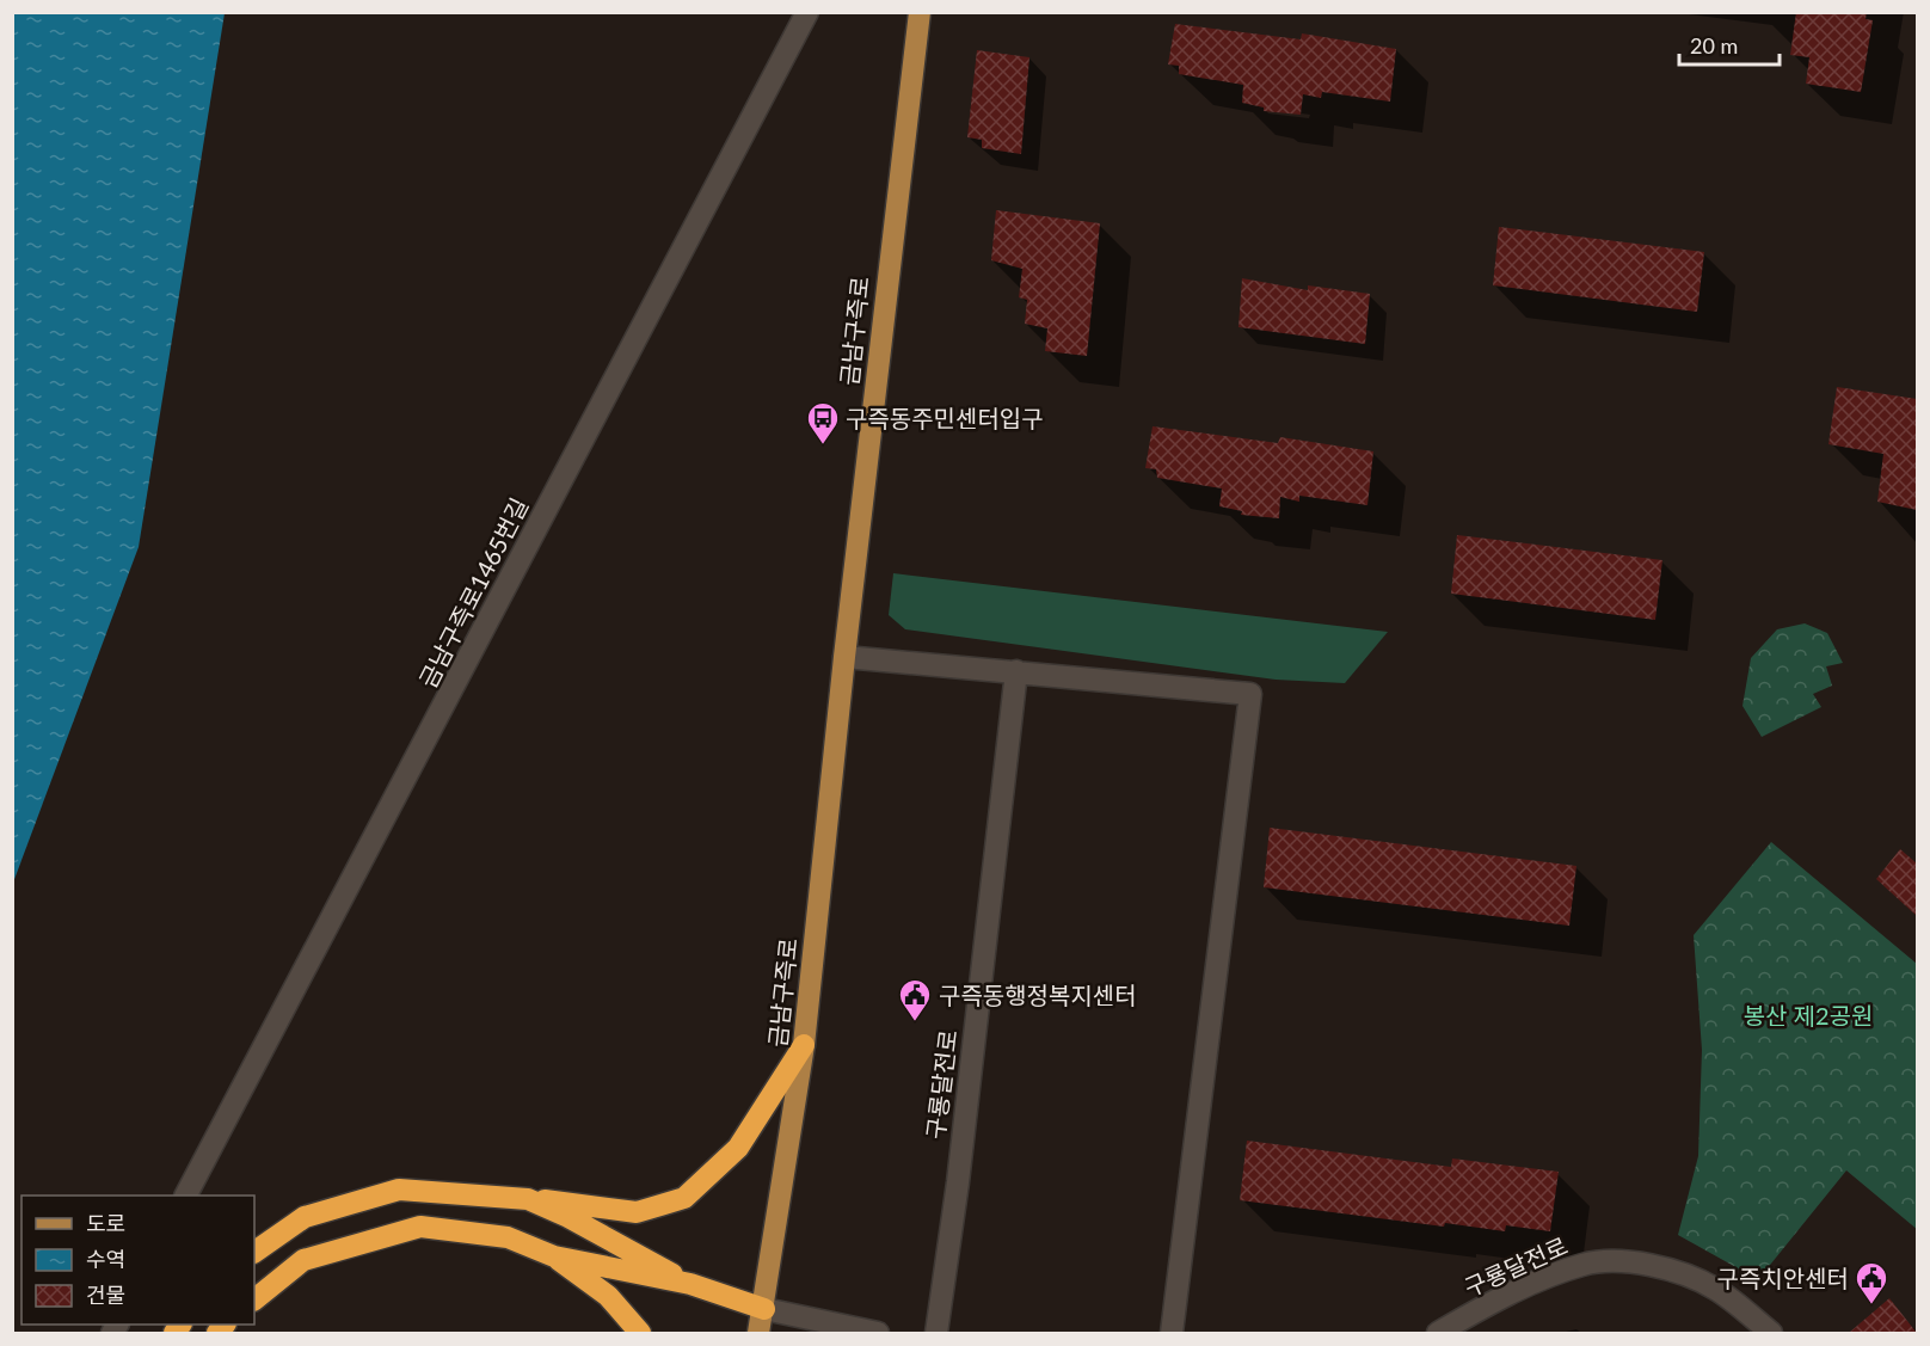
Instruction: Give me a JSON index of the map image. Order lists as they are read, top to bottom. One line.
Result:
{"streets":{"main road":["금남구즉로"],"street":["금남구즉로1465번길","구룡달전로"]},"parks":["봉산 제2공원"],"places":{"bus stop":["구즉동주민센터입구"],"public building":["구즉동행정복지센터","구즉치안센터"]},"legend":["도로","수역","건물"],"scale_bar":"20 m"}
